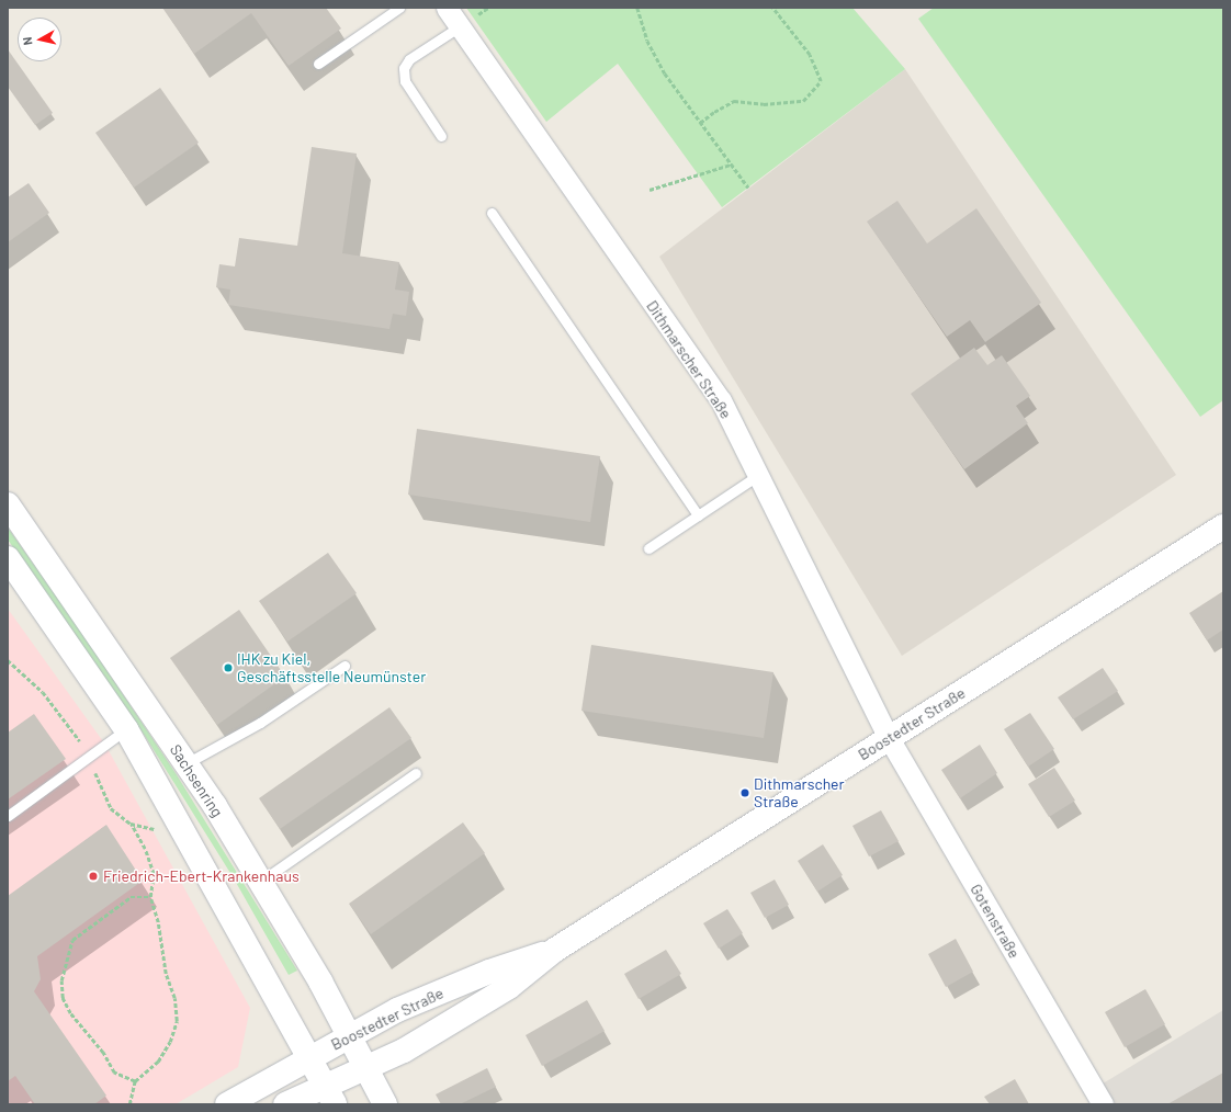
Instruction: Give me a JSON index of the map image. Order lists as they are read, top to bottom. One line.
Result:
{"streets":{"street":["Dithmarscher Straße","Boostedter Straße","Sachsenring","Gotenstraße"]},"crossings":[["Dithmarscher Straße","Boostedter Straße"],["Dithmarscher Straße","Gotenstraße"],["Boostedter Straße","Sachsenring"],["Boostedter Straße","Gotenstraße"]],"places":["IHK zu Kiel, Geschäftsstelle Neumünster","Dithmarscher Straße","Friedrich-Ebert-Krankenhaus"],"north":"left"}
